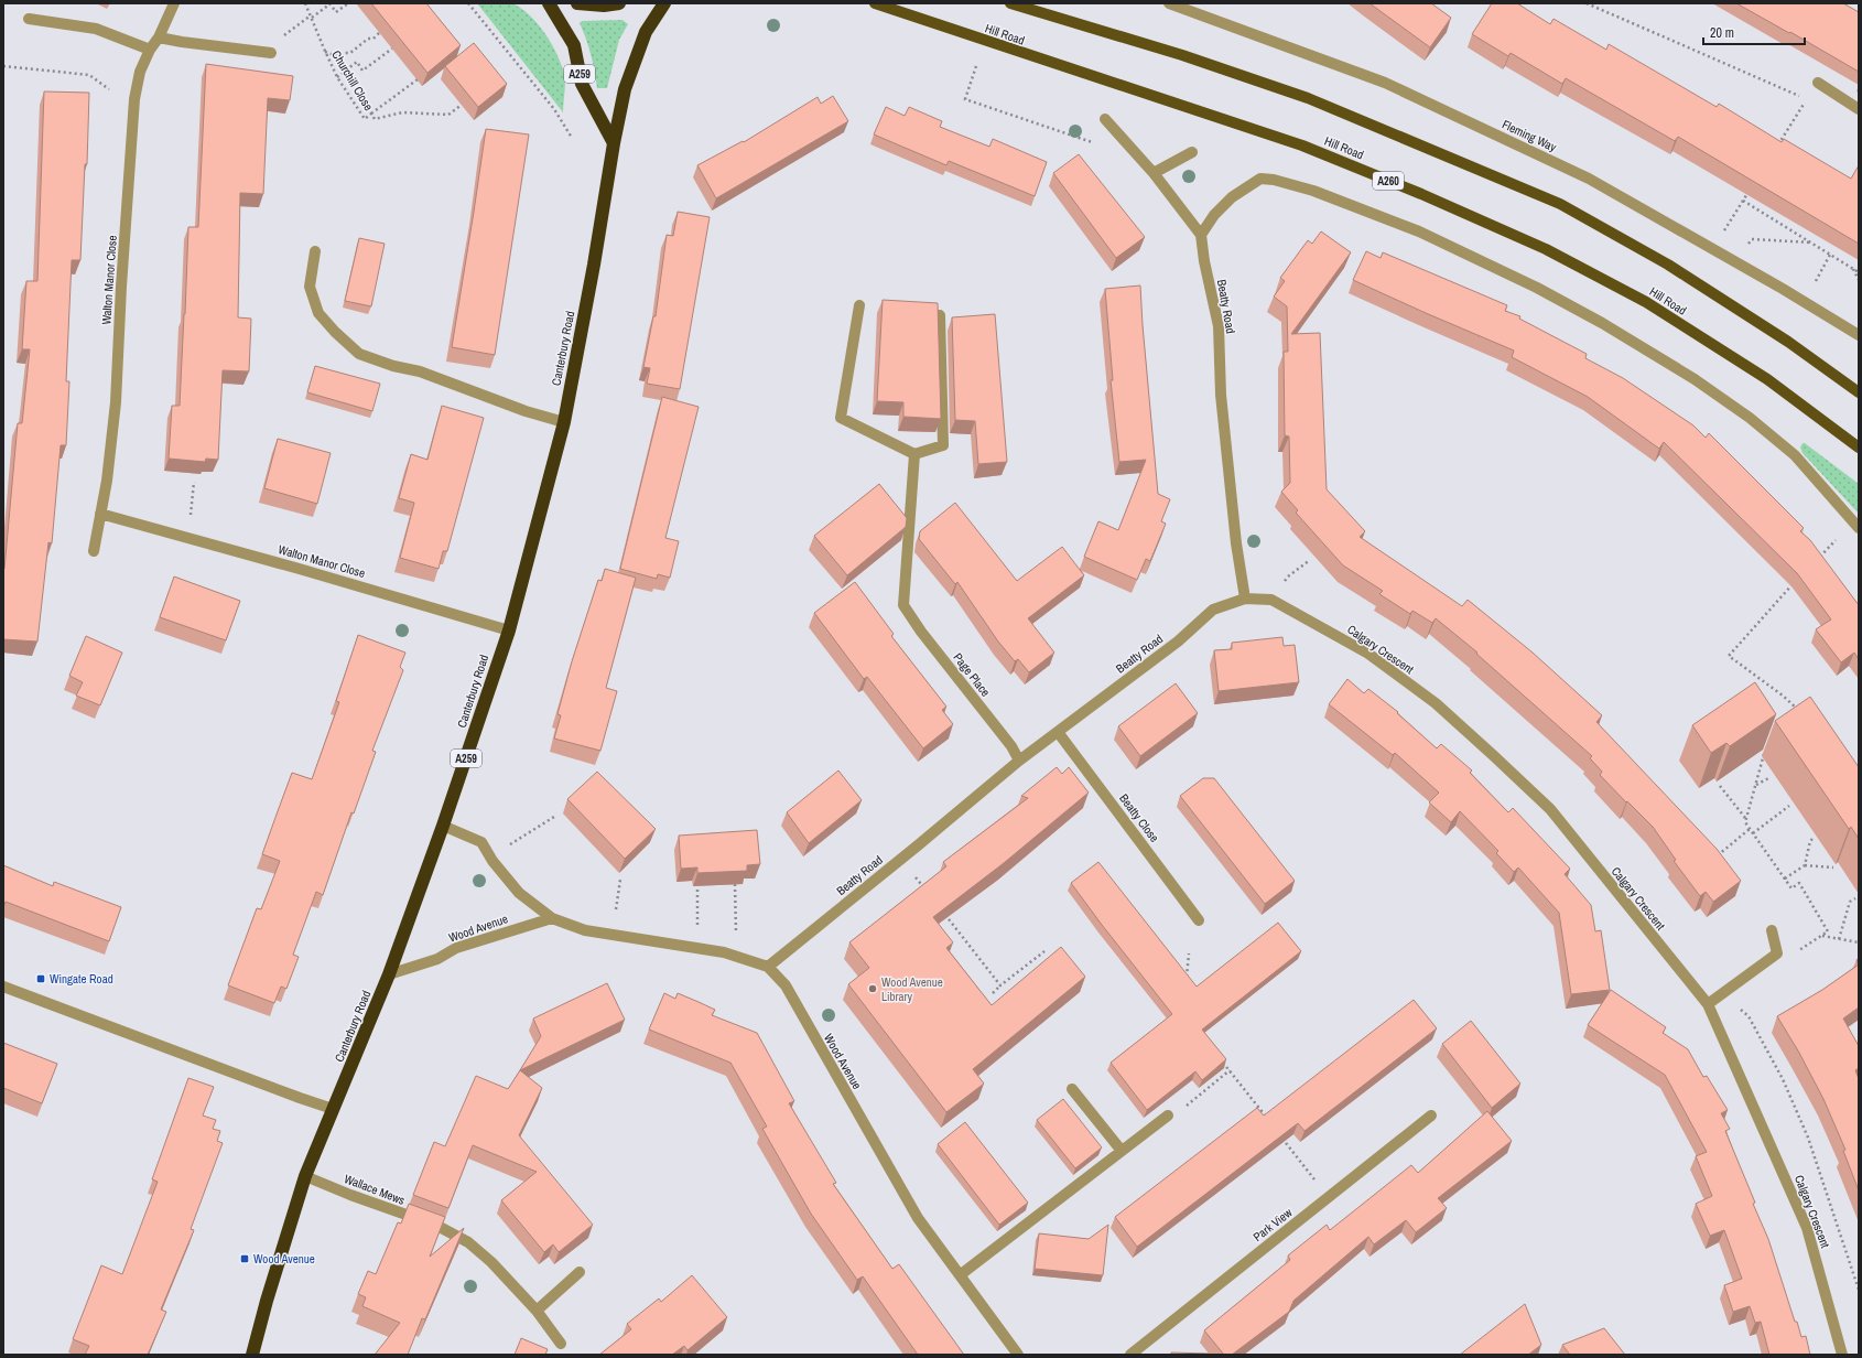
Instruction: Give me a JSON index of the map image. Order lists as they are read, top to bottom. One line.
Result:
{"streets":{"highway":["A259","Canterbury Road"],"main road":["Hill Road","A260"],"street":["Fleming Way","Walton Manor Close","Beatty Road","Calgary Crescent","Page Place","Beatty Close","Wood Avenue","Wallace Mews","Park View"],"path":["Churchill Close"]},"crossings":[["A259","Canterbury Road"],["Walton Manor Close","Canterbury Road"],["Beatty Road","Calgary Crescent"],["Beatty Road","Page Place"],["Beatty Road","Beatty Close"],["Beatty Road","Wood Avenue"],["Canterbury Road","Wood Avenue"],["Canterbury Road","Wallace Mews"]],"places":{"transit":["Wingate Road","Wood Avenue"],"other":["Wood Avenue Library"]},"scale_bar":"20 m"}
